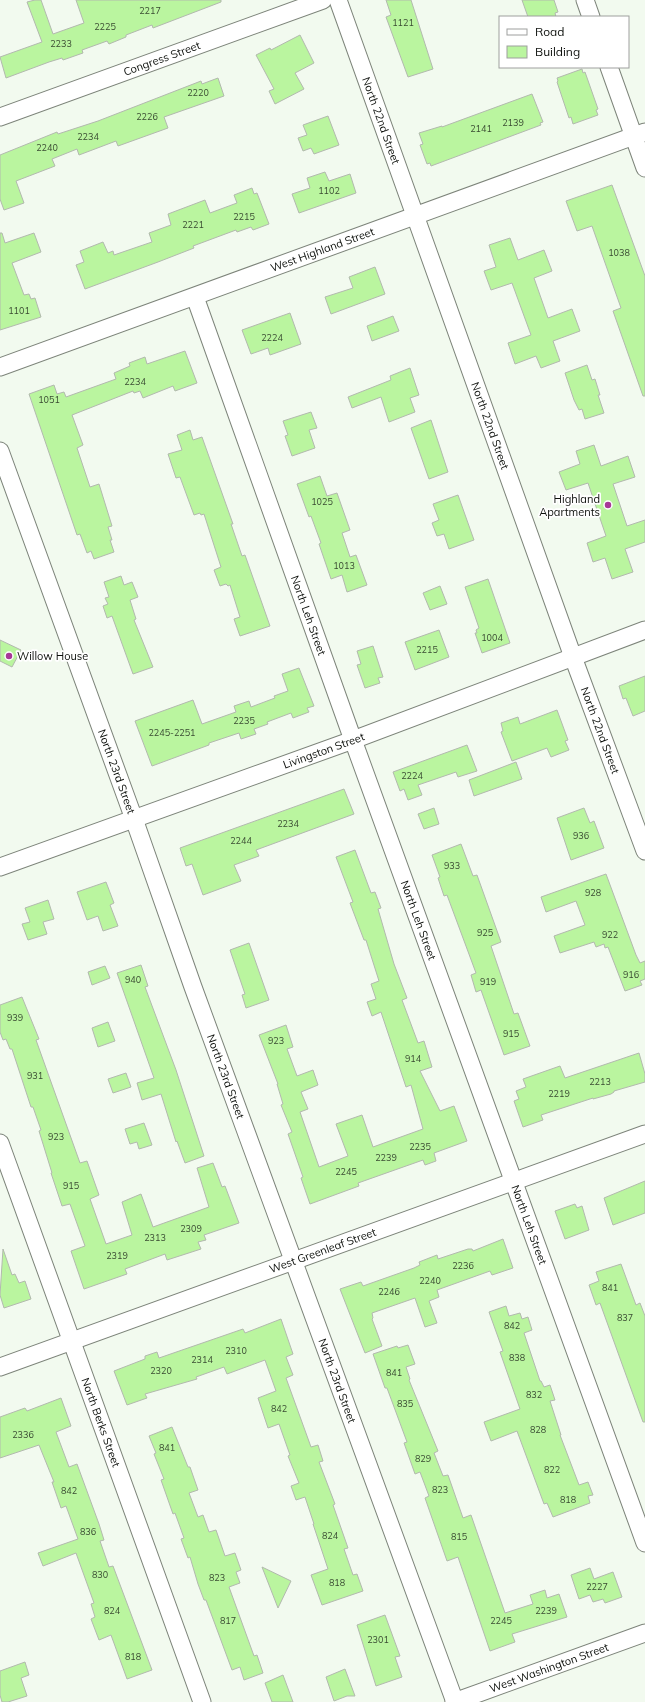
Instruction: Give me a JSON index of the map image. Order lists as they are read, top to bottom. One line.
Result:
{"streets":{"street":["Congress Street","North 22nd Street","West Highland Street","North Leh Street","Livingston Street","North 23rd Street","West Greenleaf Street","North Berks Street","West Washington Street"]},"crossings":[["North 22nd Street","West Highland Street"],["North 22nd Street","Livingston Street"],["West Highland Street","North Leh Street"],["North Leh Street","Livingston Street"],["North Leh Street","West Greenleaf Street"],["Livingston Street","North 23rd Street"],["North 23rd Street","West Greenleaf Street"],["North 23rd Street","West Washington Street"],["West Greenleaf Street","North Berks Street"]],"places":["Highland Apartments","Willow House"],"house_numbers":["2217","1121","2225","2233","2220","2226","2139","2141","2234","2240","1102","2215","2221","1038","1101","2224","2234","1051","1025","1013","1004","2215","2235","2245-2251","2224","2234","936","2244","933","928","925","922","916","940","919","939","915","923","914","931","2213","2219","923","2235","2239","2245","915","2309","2313","2319","2236","2240","841","2246","837","842","2310","838","2314","2320","841","832","835","842","828","2336","841","829","822","823","842","818","836","824","815","830","823","818","2227","824","2239","817","2245","2301","818"],"legend":["Road","Building"]}
